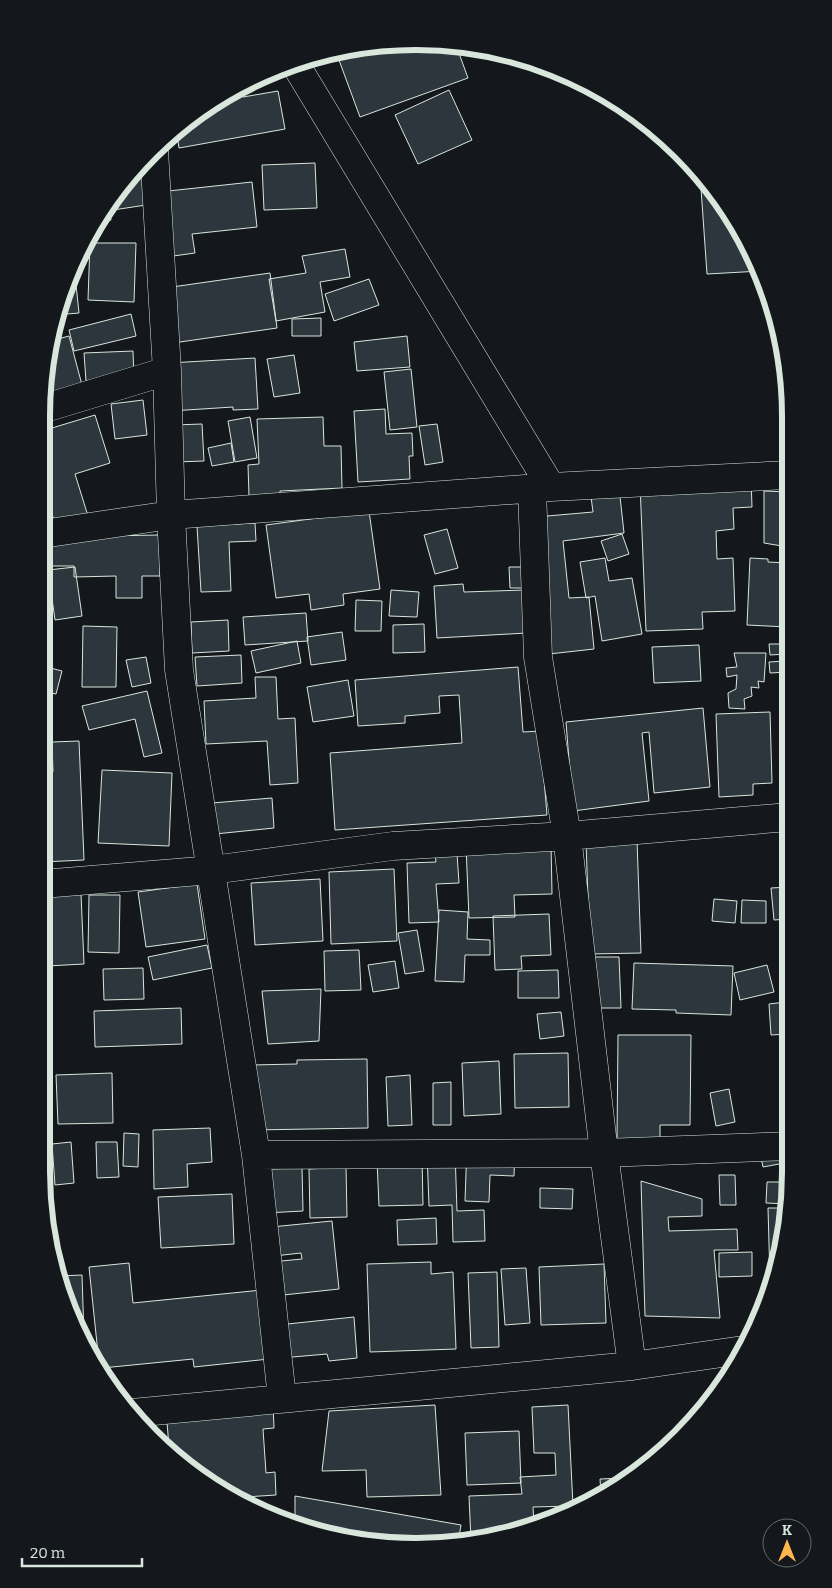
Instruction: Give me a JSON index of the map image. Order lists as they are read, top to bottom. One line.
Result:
{"scale_bar":"20 m","north":"top"}
